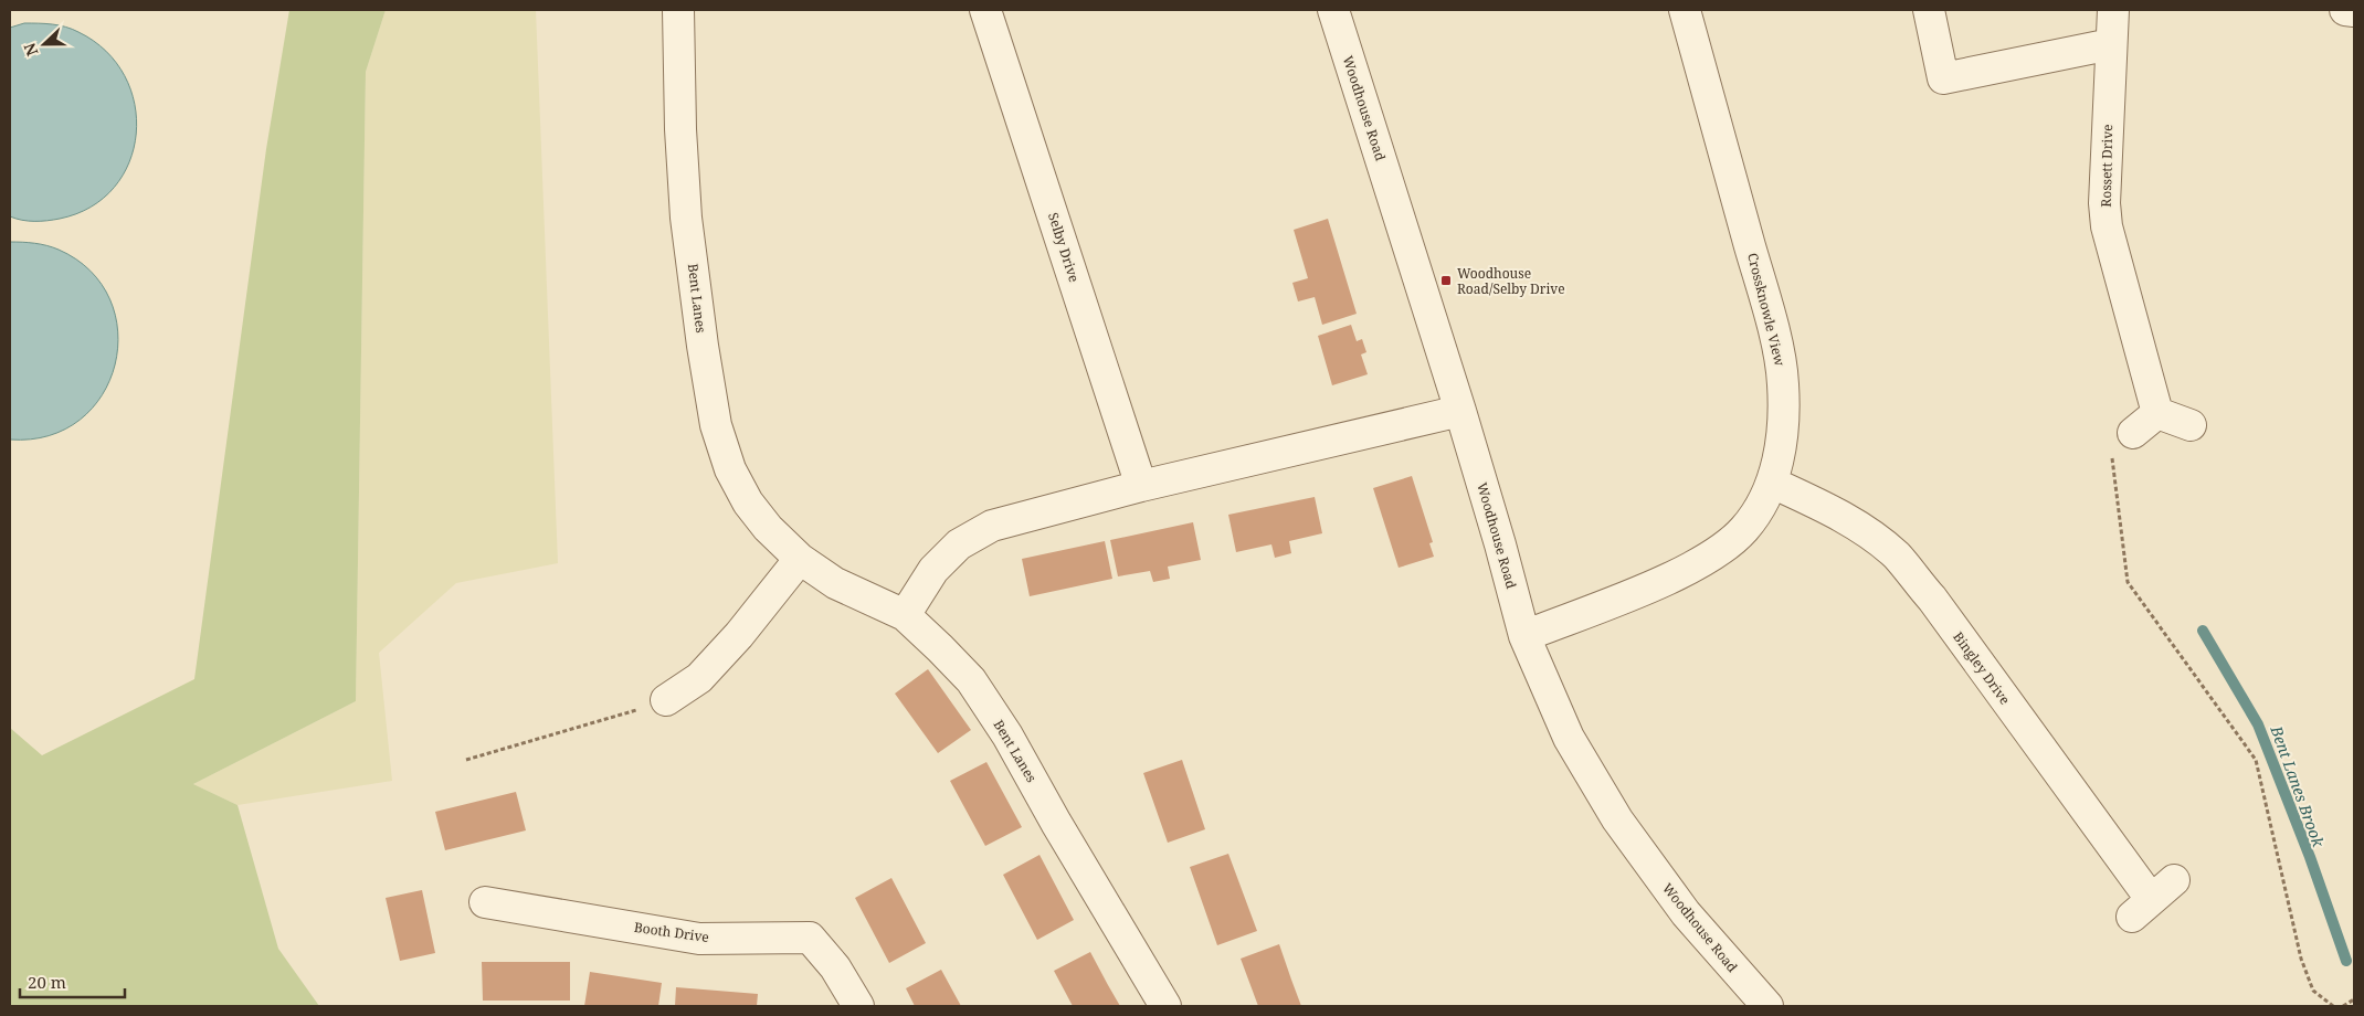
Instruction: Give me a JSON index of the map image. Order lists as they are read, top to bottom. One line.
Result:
{"streets":{"street":["Woodhouse Road","Rossett Drive","Selby Drive","Bent Lanes","Crossknowle View","Bingley Drive","Booth Drive"]},"crossings":[["Woodhouse Road","Crossknowle View"],["Crossknowle View","Bingley Drive"]],"water":["Bent Lanes Brook"],"places":{"transit":["Woodhouse Road/Selby Drive"]},"scale_bar":"20 m","north":"left"}
